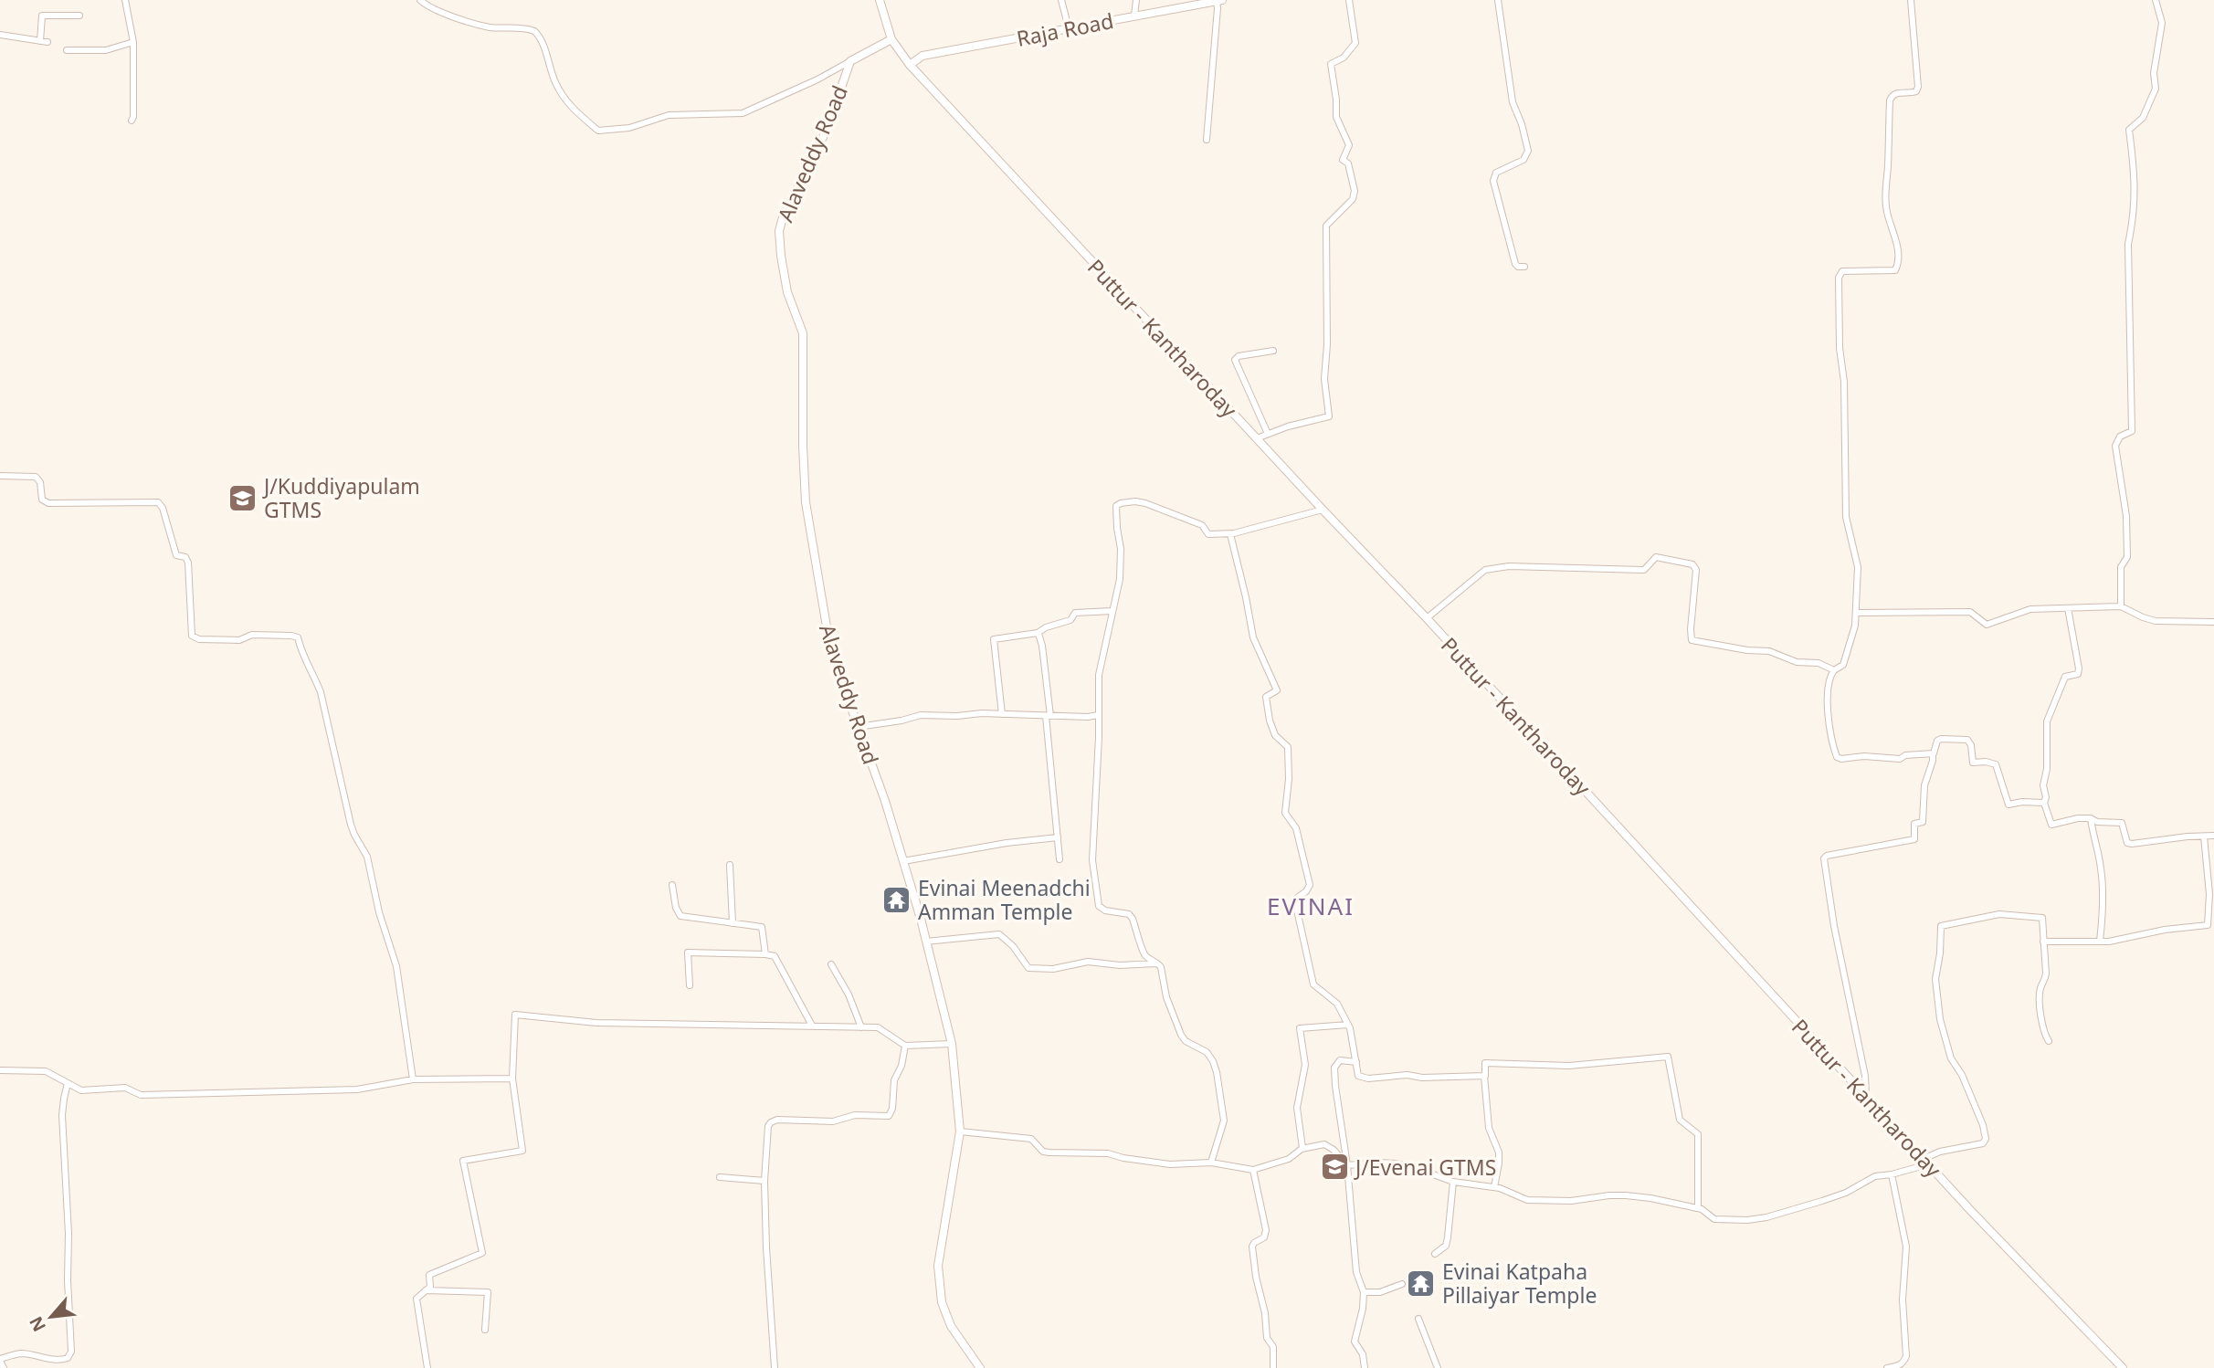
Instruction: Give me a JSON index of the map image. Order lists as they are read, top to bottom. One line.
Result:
{"streets":{"main road":["Raja Road","Alaveddy Road","Puttur - Kantharoday"]},"crossings":[["Raja Road","Puttur - Kantharoday"],["Alaveddy Road","Puttur - Kantharoday"]],"districts":["EVINAI"],"places":{"school or university":["J/Kuddiyapulam GTMS","J/Evenai GTMS"],"temple":["Evinai Meenadchi Amman Temple","Evinai Katpaha Pillaiyar Temple"]},"north":"bottom left"}
